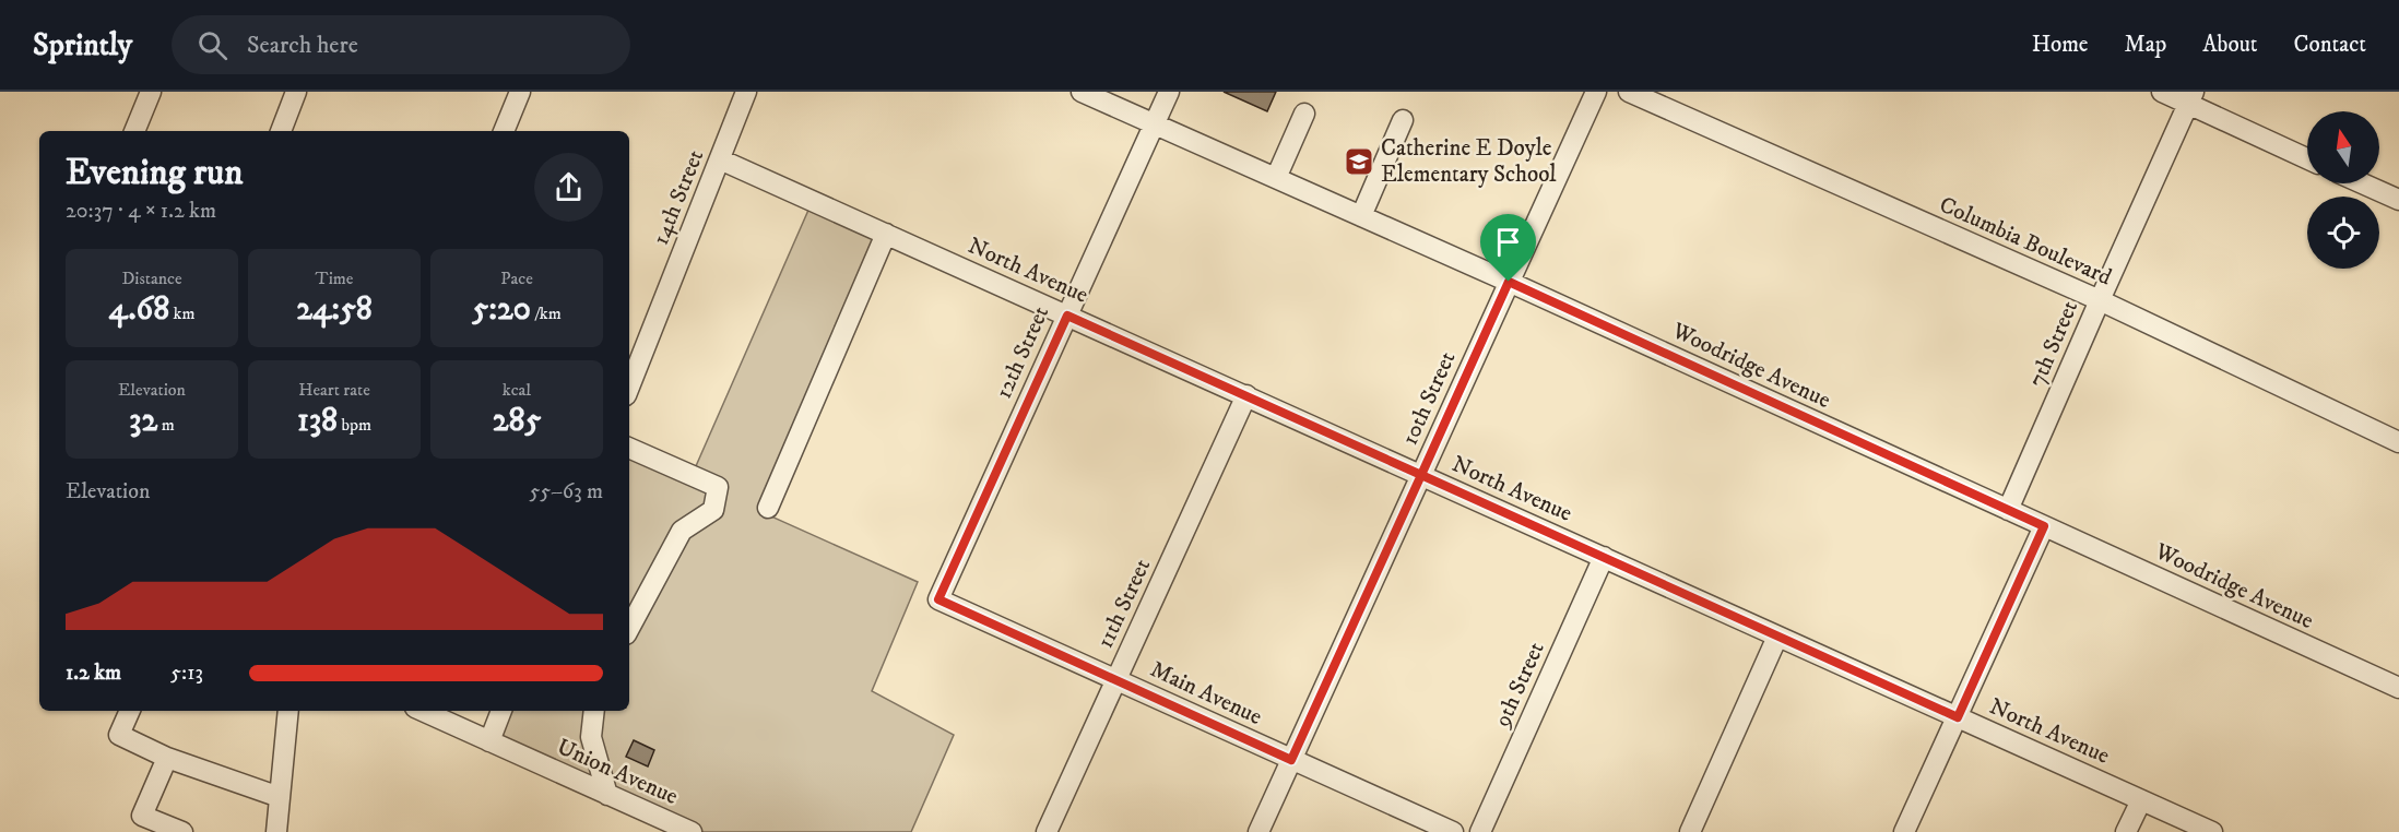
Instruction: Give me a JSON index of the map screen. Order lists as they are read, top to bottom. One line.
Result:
{"streets":{"street":["14th Street","Columbia Boulevard","North Avenue","7th Street","12th Street","Woodridge Avenue","10th Street","11th Street","9th Street","Main Avenue","Union Avenue"]},"crossings":[["14th Street","North Avenue"],["Columbia Boulevard","7th Street"],["North Avenue","12th Street"],["North Avenue","10th Street"],["North Avenue","11th Street"],["North Avenue","9th Street"],["7th Street","Woodridge Avenue"],["12th Street","Woodridge Avenue"],["12th Street","Main Avenue"],["Woodridge Avenue","10th Street"],["10th Street","Main Avenue"],["11th Street","Main Avenue"]],"places":{"school or university":["Catherine E Doyle Elementary School"]},"north":"top","page":{"header":"Sprintly","search":"Search here","nav":["Home","Map","About","Contact"],"heading":["Evening run","20:37 · 4 × 1.2 km"],"stats":[["Distance","4.68 km"],["Time","24:58"],["Pace","5:20 /km"],["Elevation","32 m"],["Heart rate","138 bpm"],["kcal","285"]],"chart":["Elevation","55–63 m"],"list":[{"name":"1.2 km","note":"5:13"}]}}
